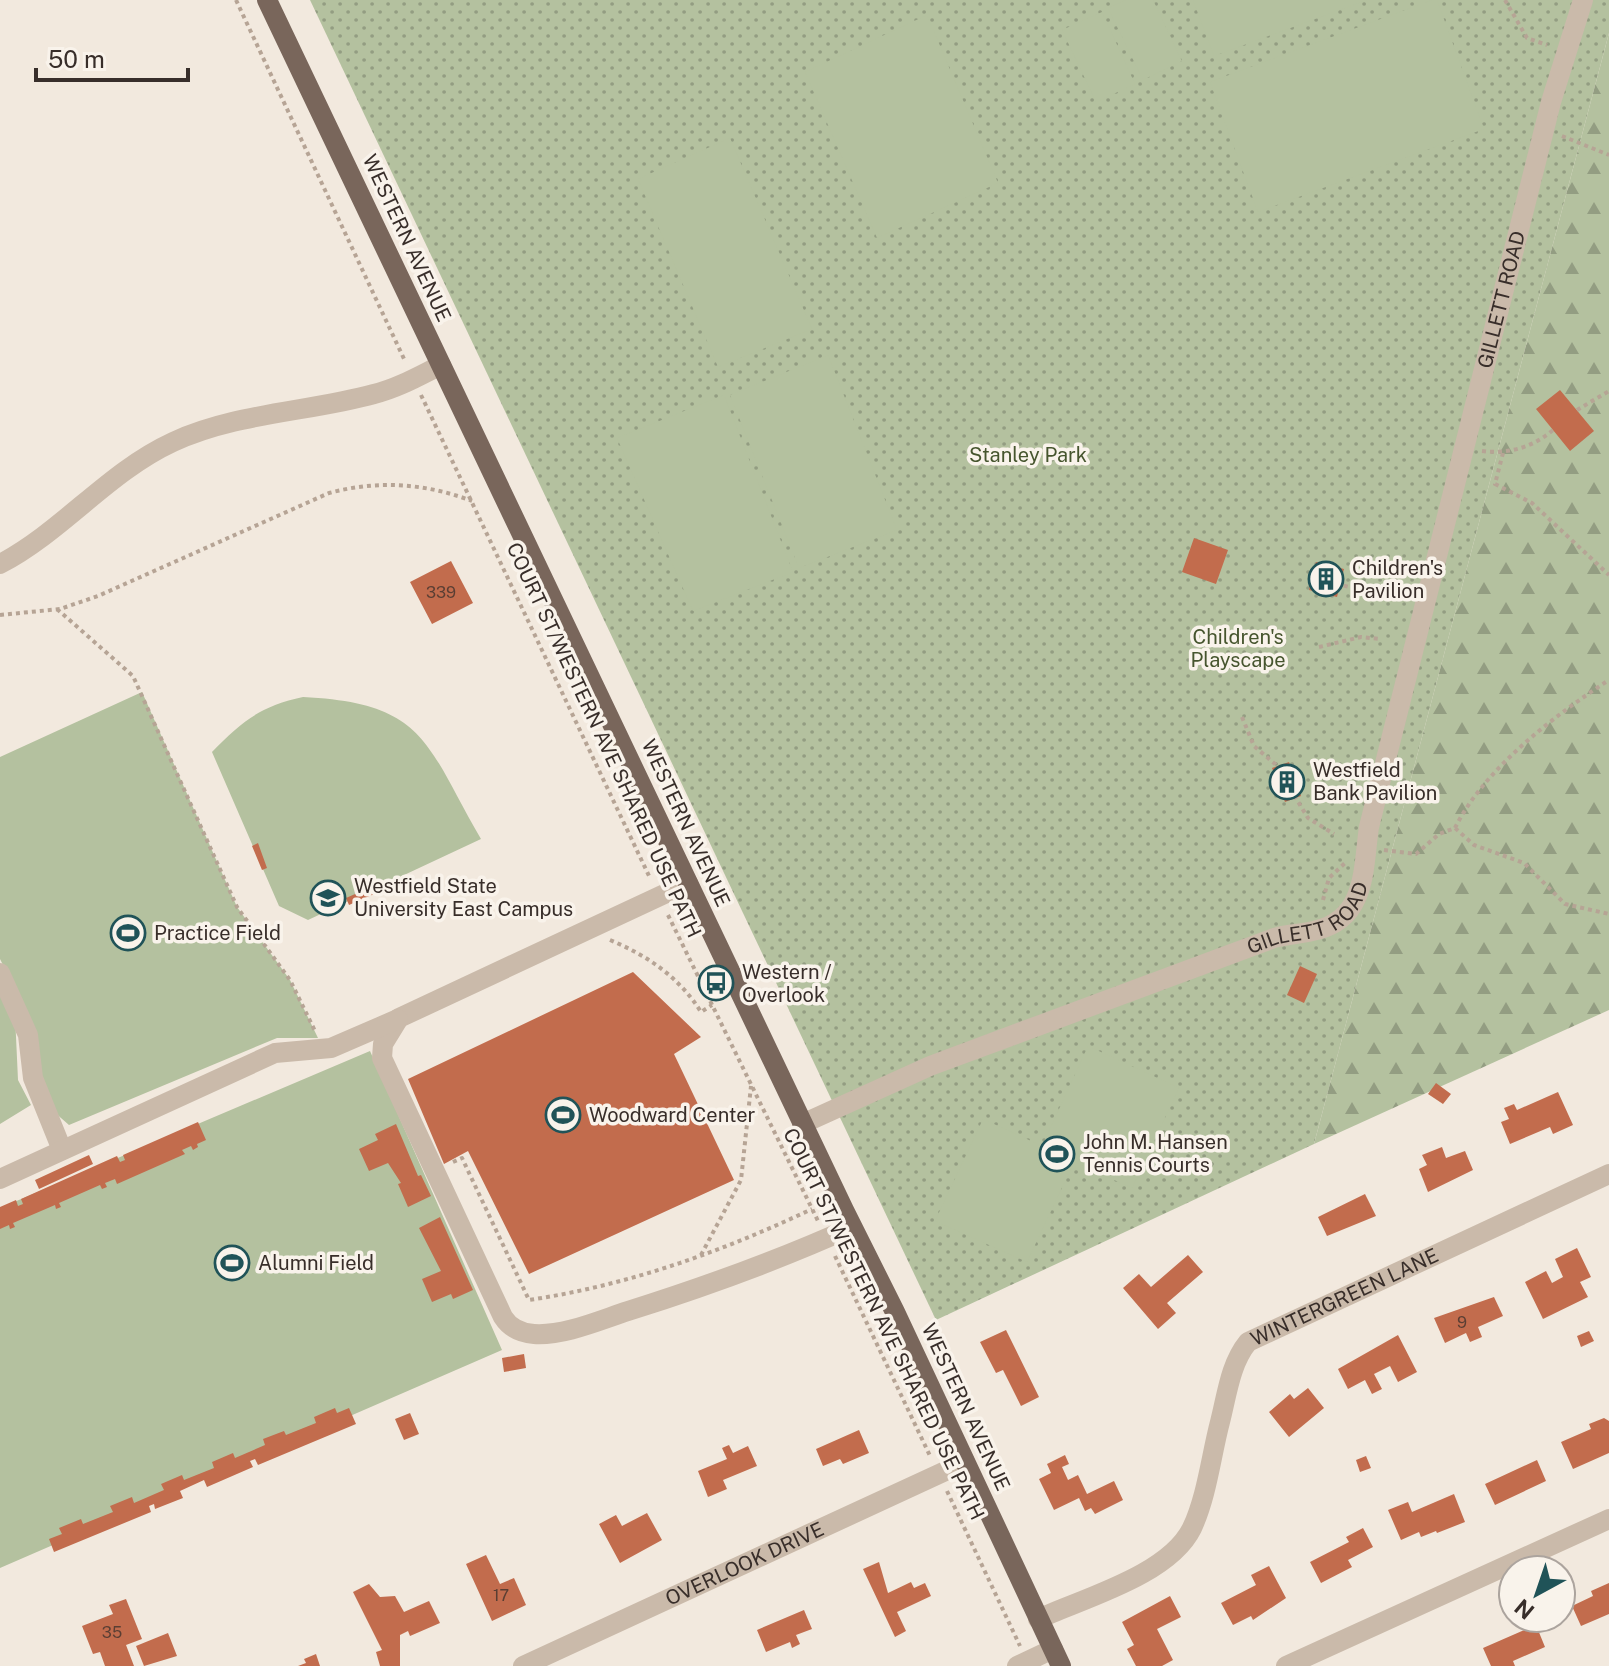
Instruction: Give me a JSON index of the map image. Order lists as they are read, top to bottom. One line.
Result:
{"streets":{"main road":["WESTERN AVENUE"],"street":["GILLETT ROAD","WINTERGREEN LANE","OVERLOOK DRIVE"],"path":["COURT ST/WESTERN AVE SHARED USE PATH"]},"crossings":[["WESTERN AVENUE","GILLETT ROAD"],["WESTERN AVENUE","WINTERGREEN LANE"],["WESTERN AVENUE","OVERLOOK DRIVE"],["COURT ST/WESTERN AVE SHARED USE PATH","OVERLOOK DRIVE"]],"parks":["Stanley Park","Children's Playscape"],"places":{"building":["Children's Pavilion","Westfield Bank Pavilion"],"school or university":["Westfield State University East Campus"],"sports":["Practice Field","Woodward Center","John M. Hansen Tennis Courts","Alumni Field"],"bus stop":["Western / Overlook"]},"house_numbers":["339","9","17","35"],"scale_bar":"50 m","north":"bottom left"}
